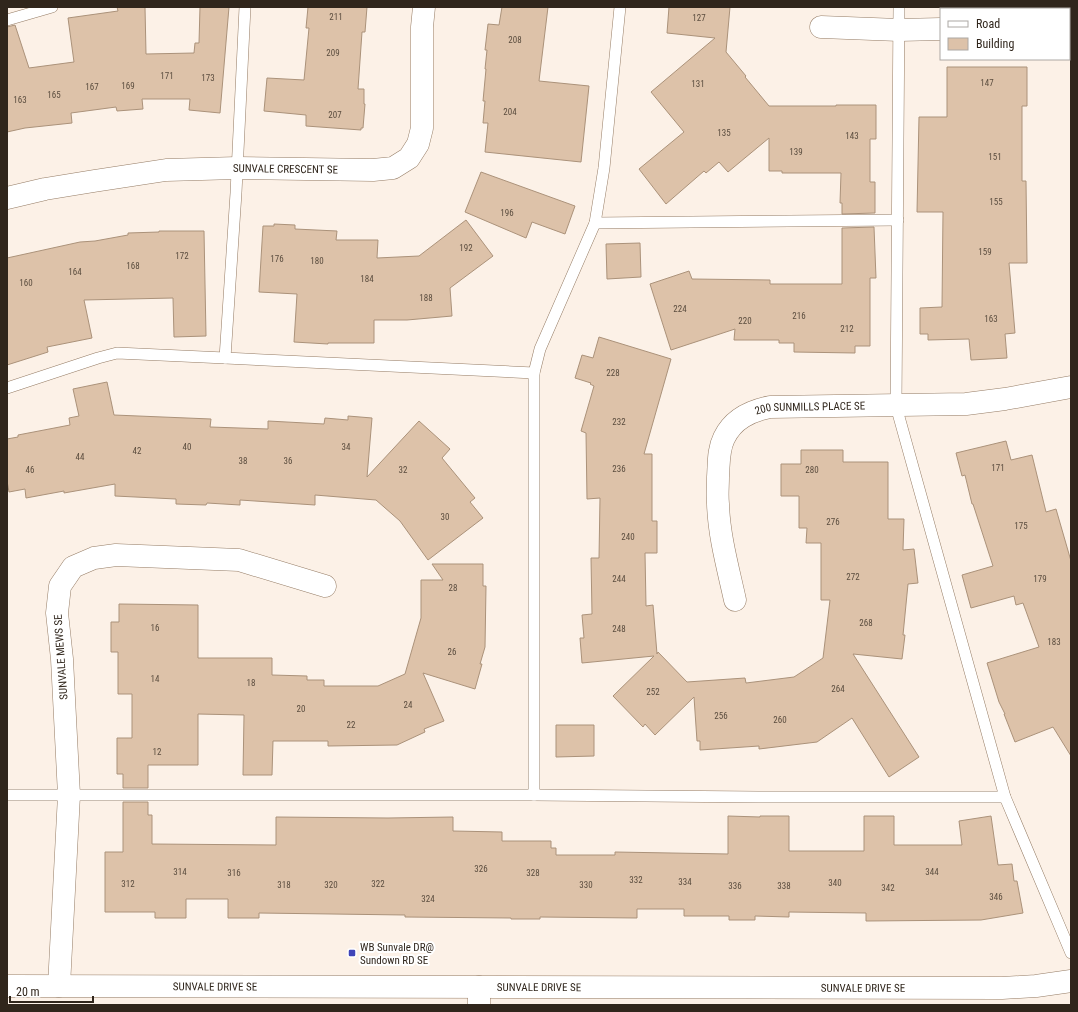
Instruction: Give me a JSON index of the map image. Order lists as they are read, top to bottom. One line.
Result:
{"streets":{"street":["SUNVALE CRESCENT SE","200 SUNMILLS PLACE SE","SUNVALE MEWS SE","SUNVALE DRIVE SE"]},"crossings":[["SUNVALE MEWS SE","SUNVALE DRIVE SE"]],"places":{"transit":["WB Sunvale DR@ Sundown RD SE"]},"house_numbers":["211","127","208","209","171","173","147","131","169","167","165","163","204","207","135","143","139","151","155","196","192","159","172","176","180","168","164","184","160","188","224","216","163","220","212","228","232","40","34","42","44","38","36","171","236","46","32","280","30","276","175","240","272","244","179","28","268","16","248","183","26","14","18","264","252","24","20","256","260","22","12","326","314","344","316","328","332","334","340","312","322","318","320","330","336","338","342","346","324"],"legend":["Road","Building"],"scale_bar":"20 m"}
